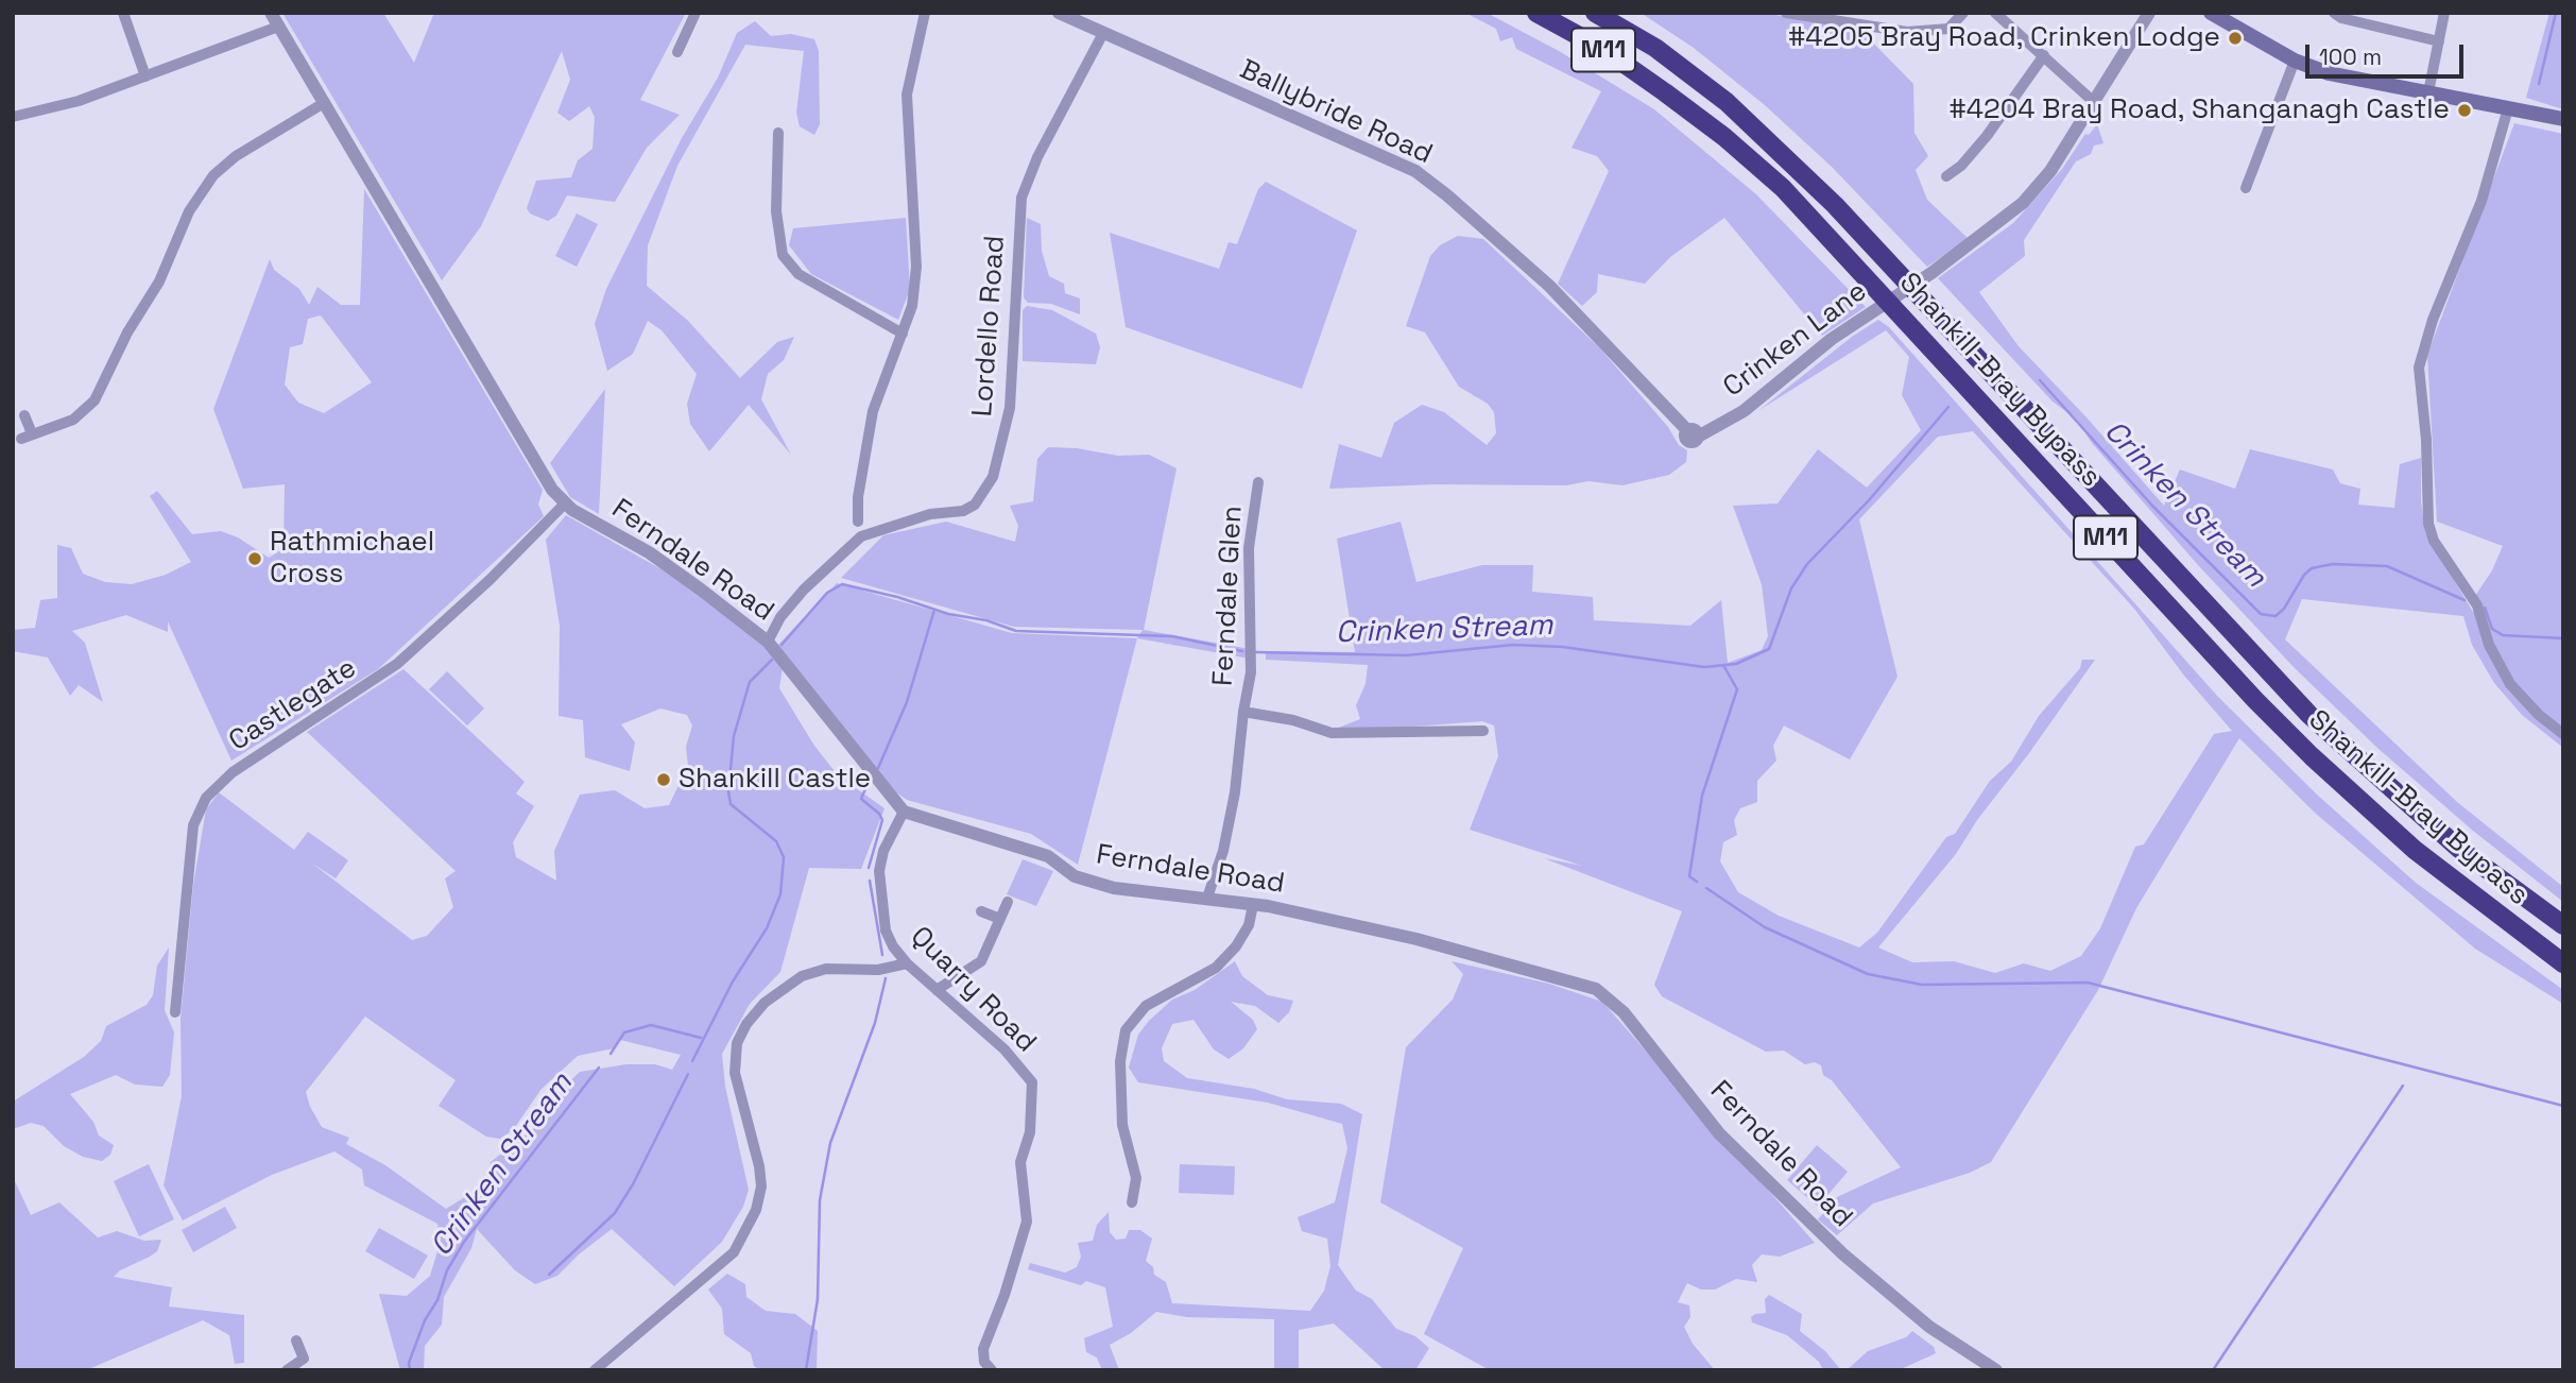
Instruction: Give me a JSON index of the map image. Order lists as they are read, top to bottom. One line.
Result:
{"streets":{"highway":["M11","Shankill-Bray Bypass"],"street":["Ballybride Road","Lordello Road","Crinken Lane","Ferndale Road","Ferndale Glen","Castlegate","Quarry Road"]},"crossings":[["Ballybride Road","Lordello Road"],["Ballybride Road","Crinken Lane"],["Lordello Road","Ferndale Road"],["Ferndale Road","Ferndale Glen"],["Ferndale Road","Castlegate"],["Ferndale Road","Quarry Road"]],"water":["Crinken Stream"],"places":["#4205 Bray Road, Crinken Lodge","#4204 Bray Road, Shanganagh Castle","Rathmichael Cross","Shankill Castle"],"scale_bar":"100 m"}
